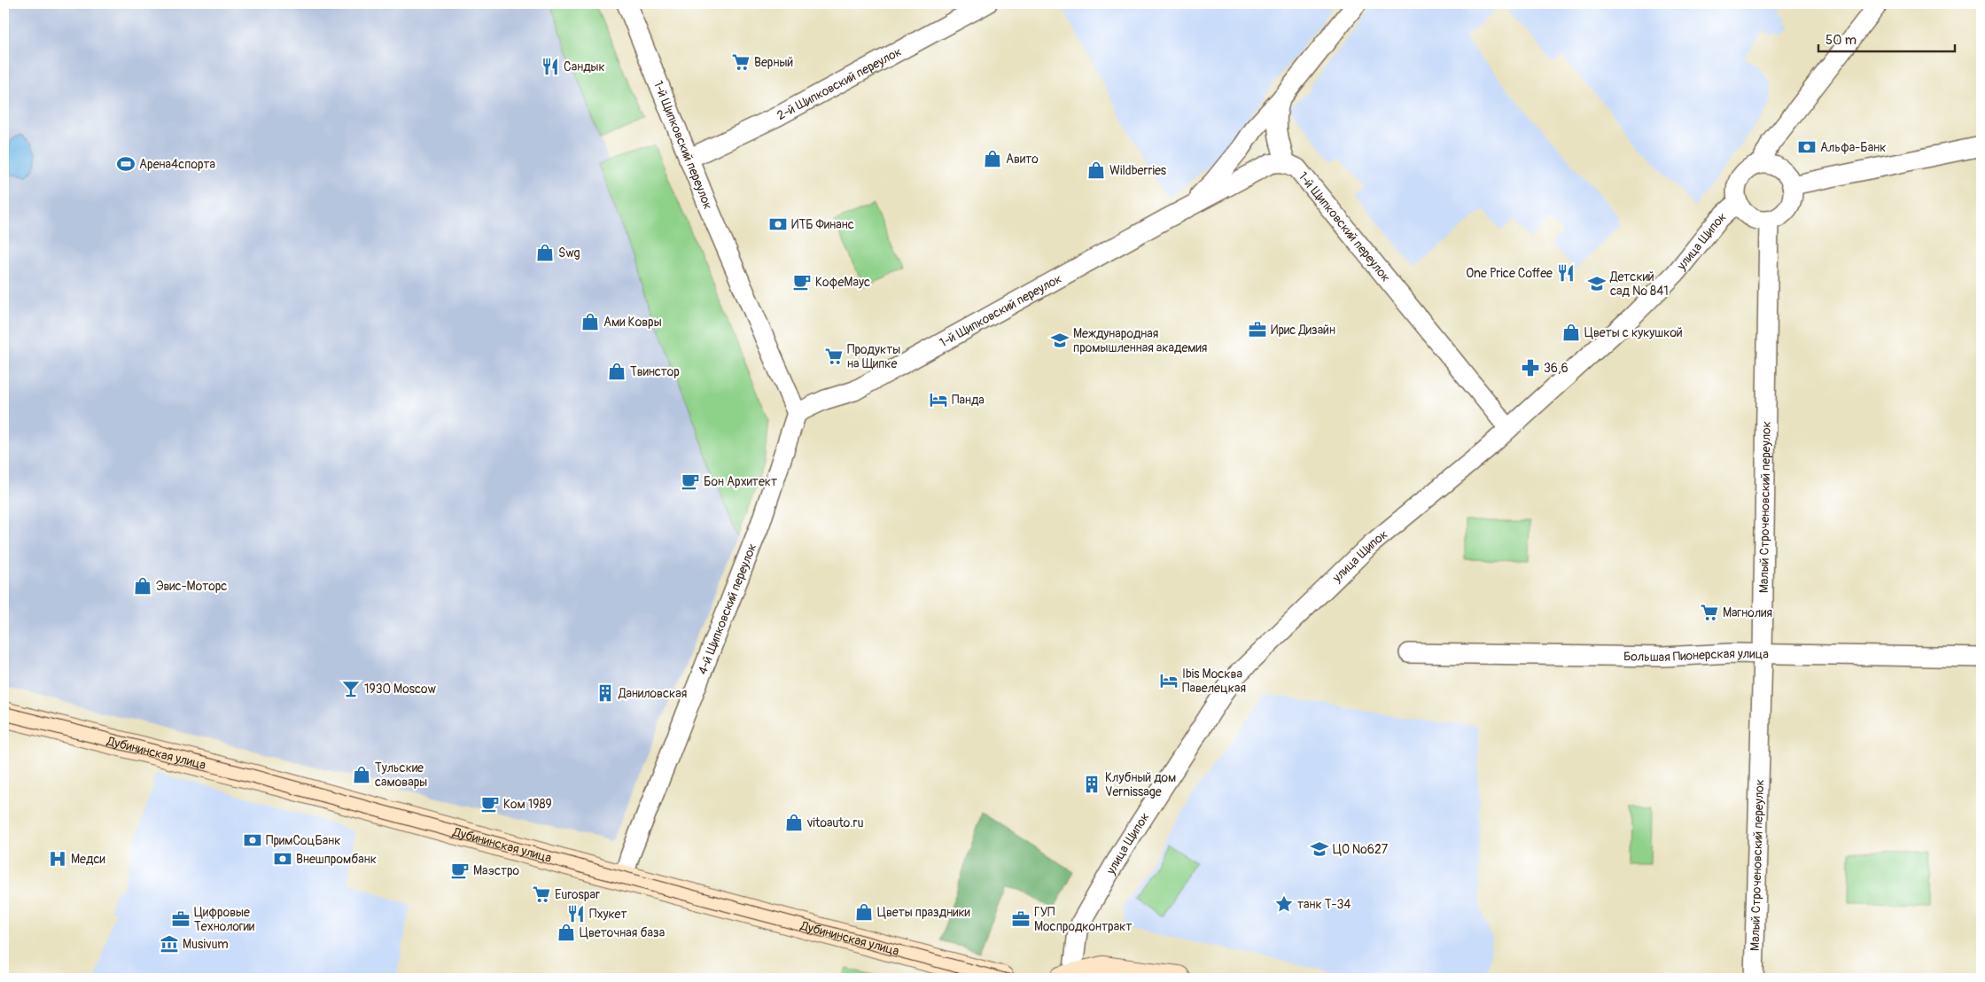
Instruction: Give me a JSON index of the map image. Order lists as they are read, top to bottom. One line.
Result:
{"streets":{"main road":["Дубининская улица"],"street":["2-й Щипковский переулок","1-й Щипковский переулок","улица Щипок","Малый Строченовский переулок","4-й Щипковский переулок","Большая Пионерская улица"]},"crossings":[["2-й Щипковский переулок","1-й Щипковский переулок"],["1-й Щипковский переулок","улица Щипок"],["1-й Щипковский переулок","4-й Щипковский переулок"],["улица Щипок","Малый Строченовский переулок"],["Малый Строченовский переулок","Большая Пионерская улица"],["4-й Щипковский переулок","Дубининская улица"]],"places":{"supermarket":["Верный","Продукты на Щипке","Магнолия","Eurospar"],"restaurant":["Сандык","One Price Coffee","Пхукет"],"bank":["Альфа-Банк","ИТБ Финанс","ПримСоцБанк","Внешпромбанк"],"shop":["Авито","Wildberries","Swg","Ами Ковры","Цветы с кукушкой","Твинстор","Эвис-Моторс","Тульские самовары","vitoauto.ru","Цветы праздники","Цветочная база"],"sports":["Арена4спорта"],"cafe":["КофеМаус","Бон Архитект","Ком 1989","Маэстро"],"school or university":["Детский сад № 841","Международная промышленная академия","ЦО №627"],"office":["Ирис Дизайн","Цифровые Технологии","ГУП Моспродконтракт"],"pharmacy":["36,6"],"hotel":["Панда","Ibis Москва Павелецкая"],"bar":["1930 Moscow"],"building":["Даниловская","Клубный дом Vernissage"],"hospital":["Медси"],"place":["танк Т-34"],"museum":["Musivum"]},"scale_bar":"50 m"}
